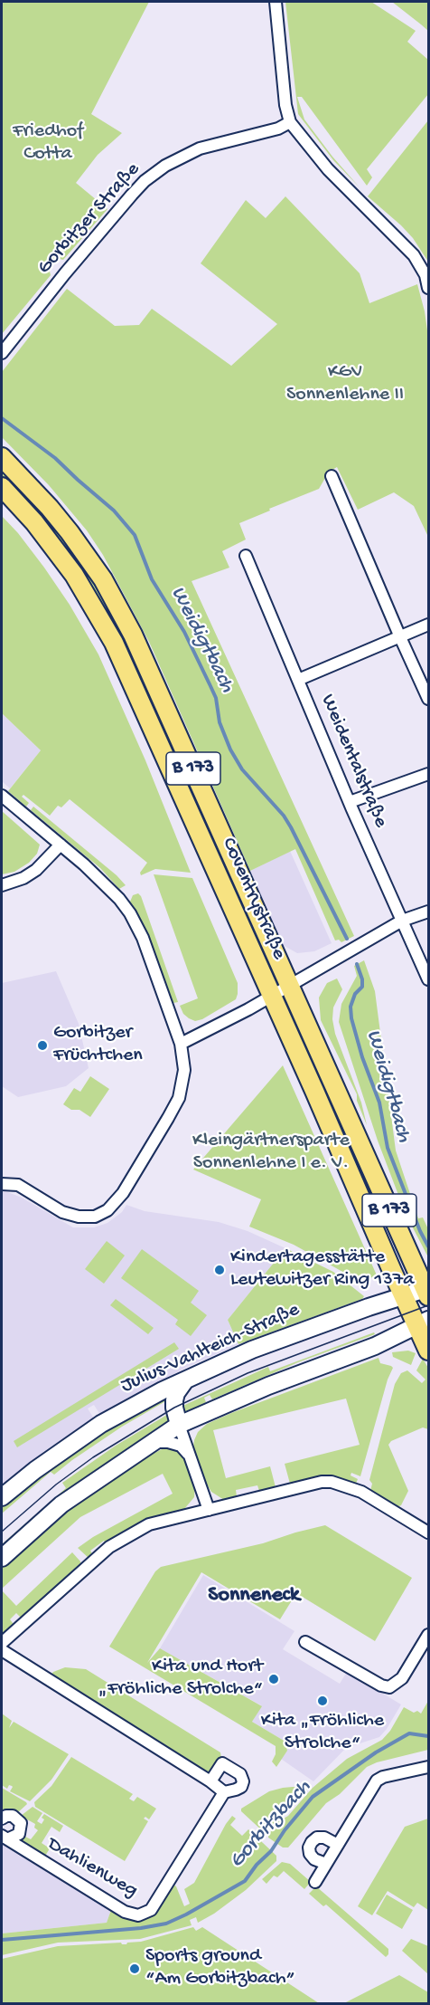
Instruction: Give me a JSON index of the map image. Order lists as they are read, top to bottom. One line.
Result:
{"streets":{"main road":["B 173","Coventrystraße","Julius-Vahlteich-Straße"],"street":["Gorbitzer Straße","Weidentalstraße","Dahlienweg"]},"crossings":[["Coventrystraße","Julius-Vahlteich-Straße"]],"districts":["Sonneneck"],"water":["Weidigtbach","Gorbitzbach"],"parks":["Friedhof Cotta","KGV Sonnenlehne II","Kleingärtnersparte Sonnenlehne I e. V."],"places":["Gorbitzer Früchtchen","Kindertagesstätte Leutewitzer Ring 137a","Kita und Hort „Fröhliche Strolche“","Kita „Fröhliche Strolche“","Sports ground “Am Gorbitzbach”"]}
